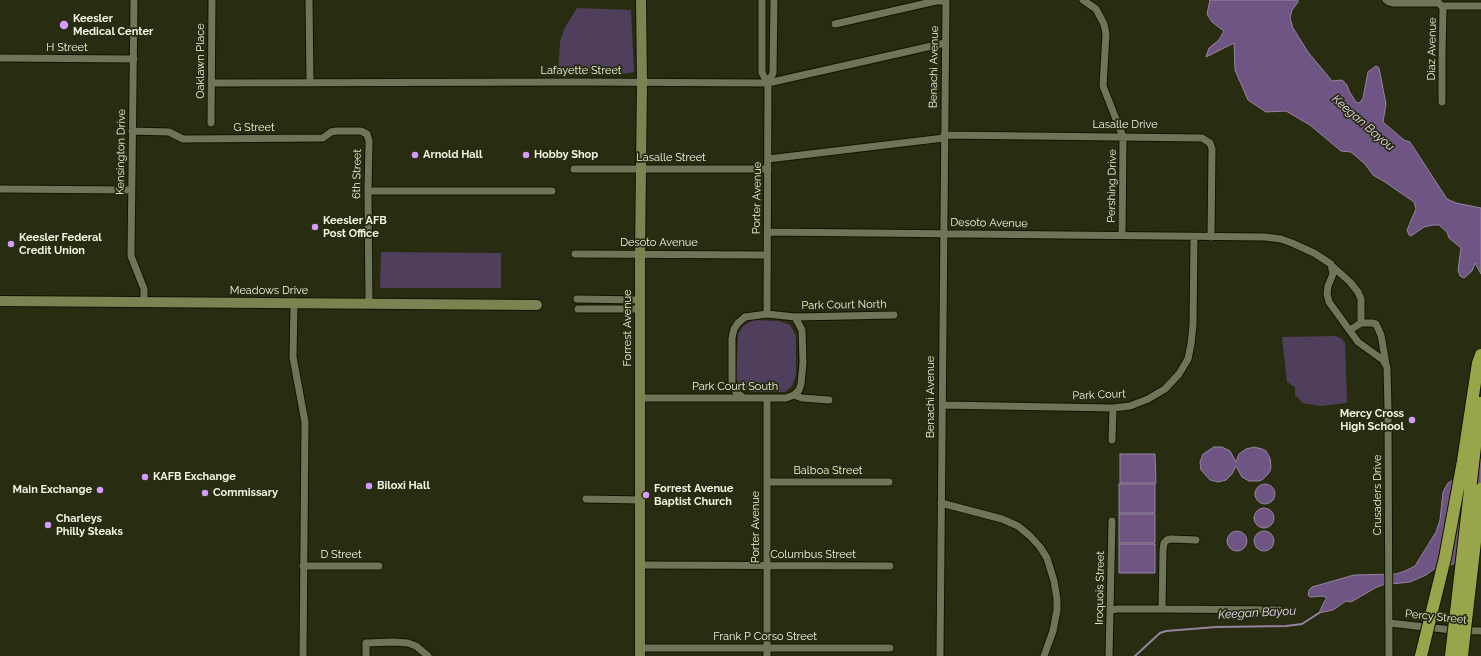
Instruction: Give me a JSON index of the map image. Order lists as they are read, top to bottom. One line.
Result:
{"streets":{"street":["H Street","Diaz Avenue","Oaklawn Place","Benachi Avenue","Lafayette Street","Lasalle Drive","G Street","Kensington Drive","Lasalle Street","6th Street","Pershing Drive","Porter Avenue","Desoto Avenue","Meadows Drive","Park Court North","Forrest Avenue","Park Court South","Park Court","Balboa Street","Crusaders Drive","D Street","Columbus Street","Iroquois Street","Percy Street","Frank P Corso Street"]},"crossings":[["H Street","Kensington Drive"],["Oaklawn Place","Lafayette Street"],["Benachi Avenue","Lafayette Street"],["Benachi Avenue","Lasalle Drive"],["Benachi Avenue","Desoto Avenue"],["Benachi Avenue","Park Court"],["Lafayette Street","Porter Avenue"],["Lafayette Street","Forrest Avenue"],["Lasalle Drive","Pershing Drive"],["Lasalle Drive","Desoto Avenue"],["G Street","Kensington Drive"],["G Street","6th Street"],["Kensington Drive","Meadows Drive"],["Lasalle Street","Porter Avenue"],["Lasalle Street","Forrest Avenue"],["6th Street","Meadows Drive"],["Pershing Drive","Desoto Avenue"],["Porter Avenue","Desoto Avenue"],["Porter Avenue","Park Court North"],["Porter Avenue","Park Court South"],["Porter Avenue","Balboa Street"],["Porter Avenue","Columbus Street"],["Porter Avenue","Frank P Corso Street"],["Desoto Avenue","Forrest Avenue"],["Desoto Avenue","Park Court"],["Park Court North","Park Court South"],["Forrest Avenue","Park Court South"],["Forrest Avenue","Columbus Street"],["Forrest Avenue","Frank P Corso Street"],["Crusaders Drive","Percy Street"]],"water":["Keegan Bayou"],"places":["Keesler Medical Center","Arnold Hall","Hobby Shop","Keesler AFB Post Office","Keesler Federal Credit Union","Mercy Cross High School","KAFB Exchange","Biloxi Hall","Main Exchange","Commissary","Forrest Avenue Baptist Church","Charleys Philly Steaks"]}
